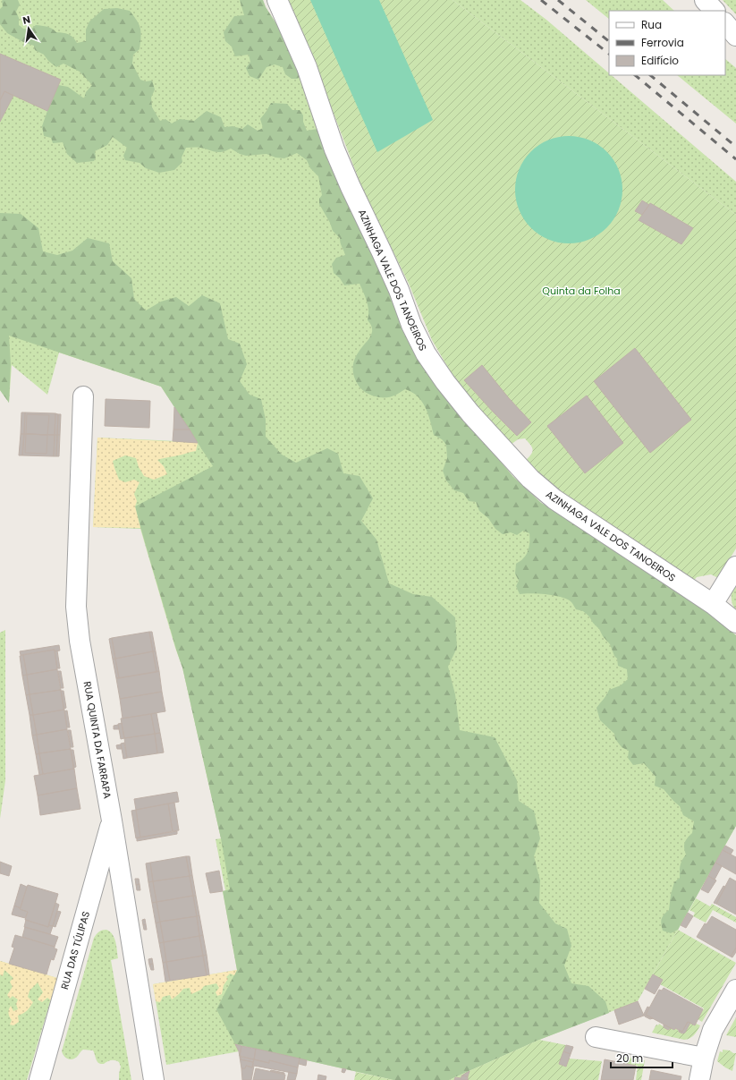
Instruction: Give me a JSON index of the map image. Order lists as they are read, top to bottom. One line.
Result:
{"streets":{"street":["AZINHAGA VALE DOS TANOEIROS","RUA QUINTA DA FARRAPA","RUA DAS TÚLIPAS"]},"crossings":[["RUA QUINTA DA FARRAPA","RUA DAS TÚLIPAS"]],"parks":["Quinta da Folha"],"legend":["Rua","Ferrovia","Edifício"],"scale_bar":"20 m","north":"top"}
